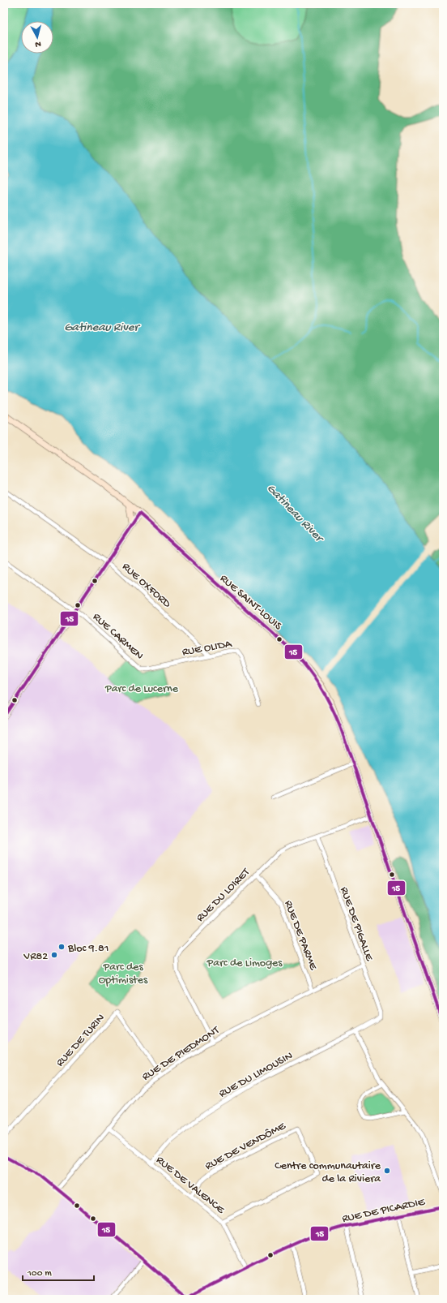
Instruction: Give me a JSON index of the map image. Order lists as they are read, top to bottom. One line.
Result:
{"streets":{"main road":["RUE SAINT-LOUIS"],"street":["RUE OXFORD","RUE CARMEN","RUE OLIDA","RUE DU LOIRET","RUE DE PIGALLE","RUE DE PARME","RUE DE TURIN","RUE DE PIEDMONT","RUE DU LIMOUSIN","RUE DE VENDÔME","RUE DE VALENCE","RUE DE PICARDIE"]},"crossings":[["RUE OXFORD","RUE OLIDA"],["RUE SAINT-LOUIS","RUE DU LOIRET"],["RUE CARMEN","RUE OLIDA"],["RUE DU LOIRET","RUE DE PIGALLE"],["RUE DU LOIRET","RUE DE PARME"],["RUE DU LOIRET","RUE DE PIEDMONT"],["RUE DE PIGALLE","RUE DE PIEDMONT"],["RUE DE PIGALLE","RUE DU LIMOUSIN"],["RUE DE PARME","RUE DE PIEDMONT"],["RUE DE TURIN","RUE DE PIEDMONT"],["RUE DE PIEDMONT","RUE DE VALENCE"],["RUE DU LIMOUSIN","RUE DE VALENCE"],["RUE DE VENDÔME","RUE DE VALENCE"],["RUE DE VALENCE","RUE DE PICARDIE"]],"water":["Gatineau River"],"parks":["Parc de Lucerne","Parc de Limoges","Parc des Optimistes"],"places":["Bloc 9.81","VR82","Centre communautaire de la Riviera"],"lines":["transit line 15"],"scale_bar":"100 m","north":"bottom"}
